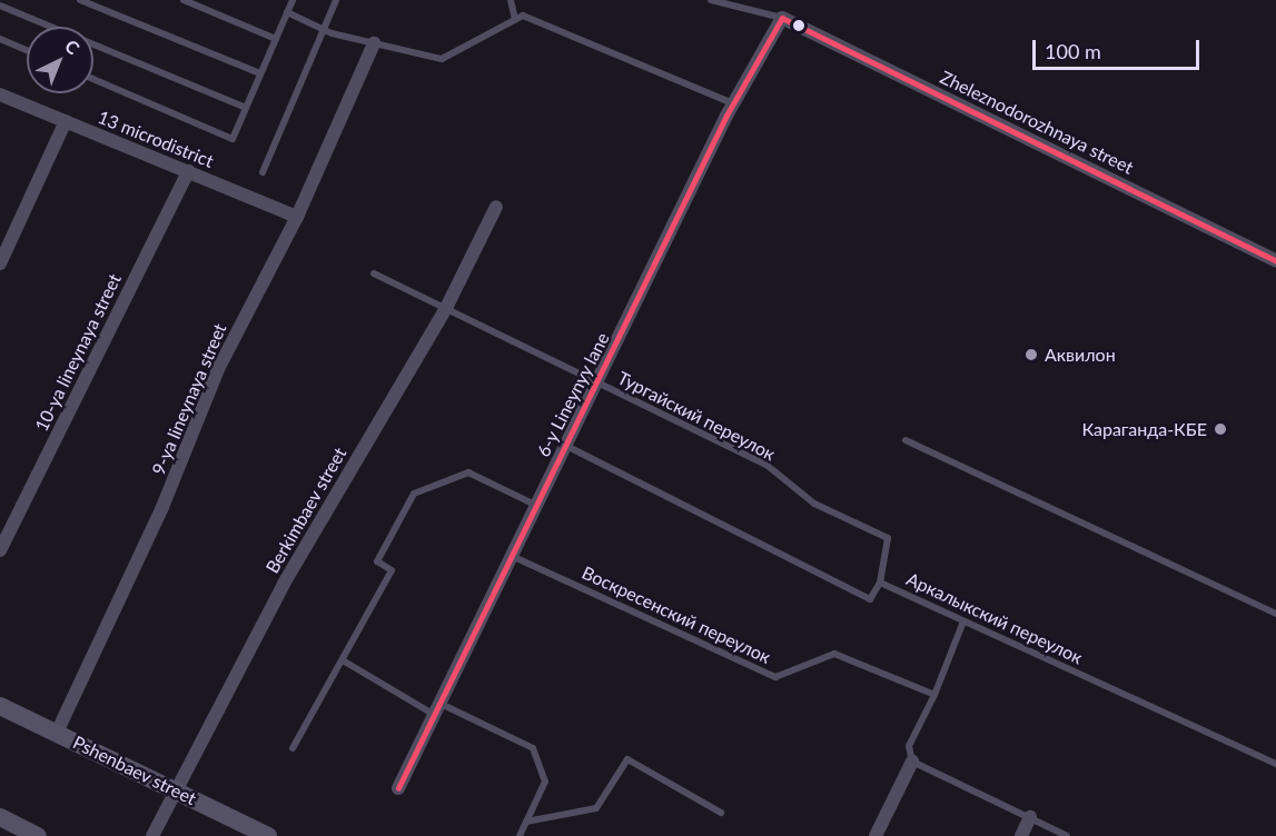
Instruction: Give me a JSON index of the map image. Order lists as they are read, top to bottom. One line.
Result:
{"streets":{"street":["Zheleznodorozhnaya street","13 microdistrict","10-ya lineynaya street","6-y Lineynyy lane","9-ya lineynaya street","Berkimbaev street","Pshenbaev street"],"lane":["Тургайский переулок","Воскресенский переулок","Аркалыкский переулок"]},"crossings":[["Zheleznodorozhnaya street","6-y Lineynyy lane"],["13 microdistrict","10-ya lineynaya street"],["13 microdistrict","9-ya lineynaya street"],["6-y Lineynyy lane","Тургайский переулок"],["6-y Lineynyy lane","Воскресенский переулок"],["6-y Lineynyy lane","Аркалыкский переулок"],["9-ya lineynaya street","Pshenbaev street"],["Тургайский переулок","Berkimbaev street"],["Тургайский переулок","Аркалыкский переулок"],["Berkimbaev street","Pshenbaev street"]],"places":["Аквилон","Караганда-КБЕ"],"scale_bar":"100 m","north":"top right"}
